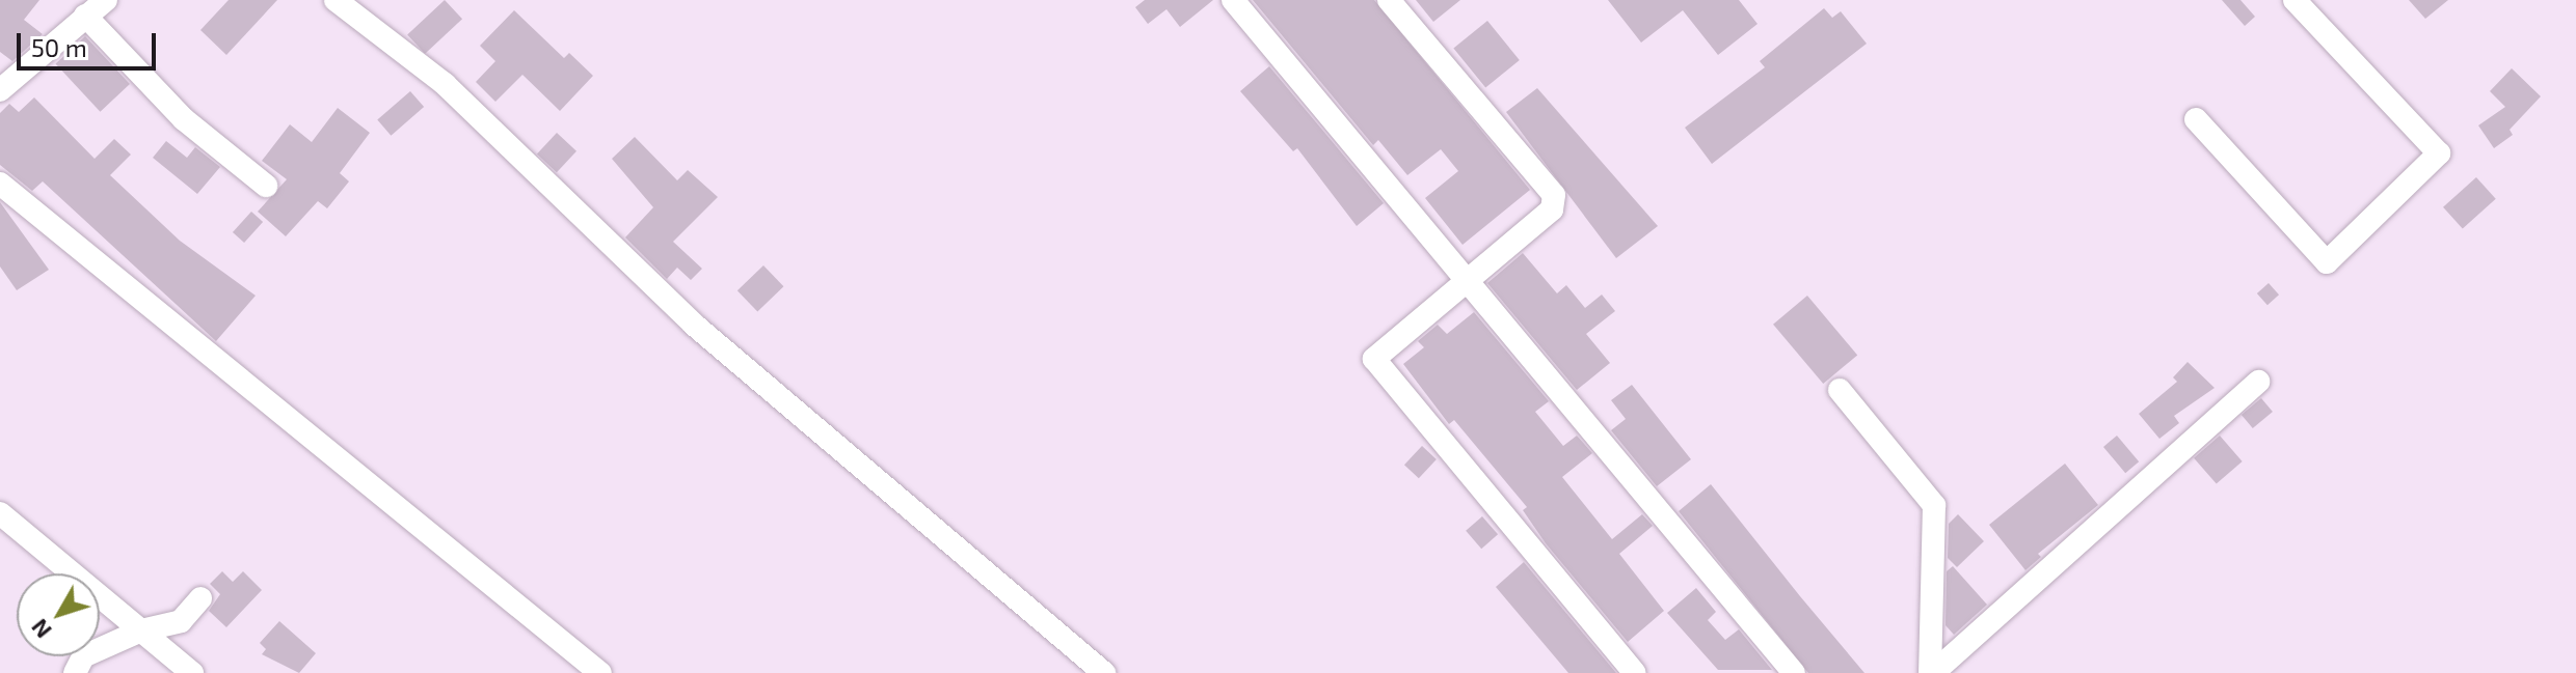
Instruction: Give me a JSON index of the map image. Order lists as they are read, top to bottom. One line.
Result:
{"scale_bar":"50 m","north":"bottom left"}
